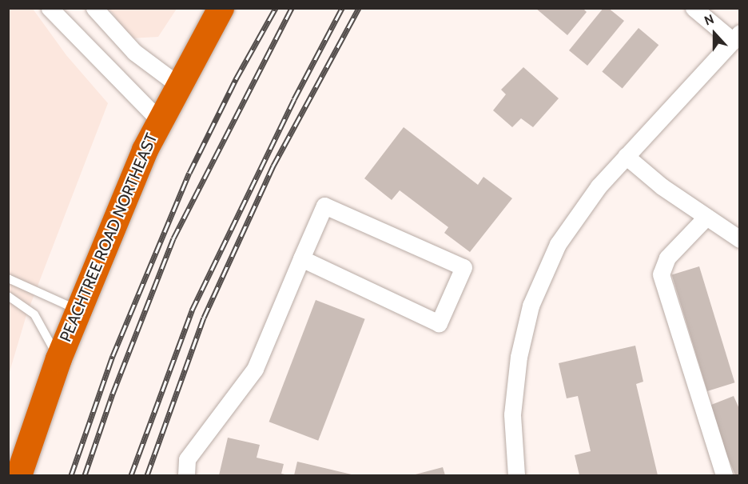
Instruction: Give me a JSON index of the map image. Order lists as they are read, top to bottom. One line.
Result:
{"streets":{"highway":["PEACHTREE ROAD NORTHEAST"]},"north":"top"}
